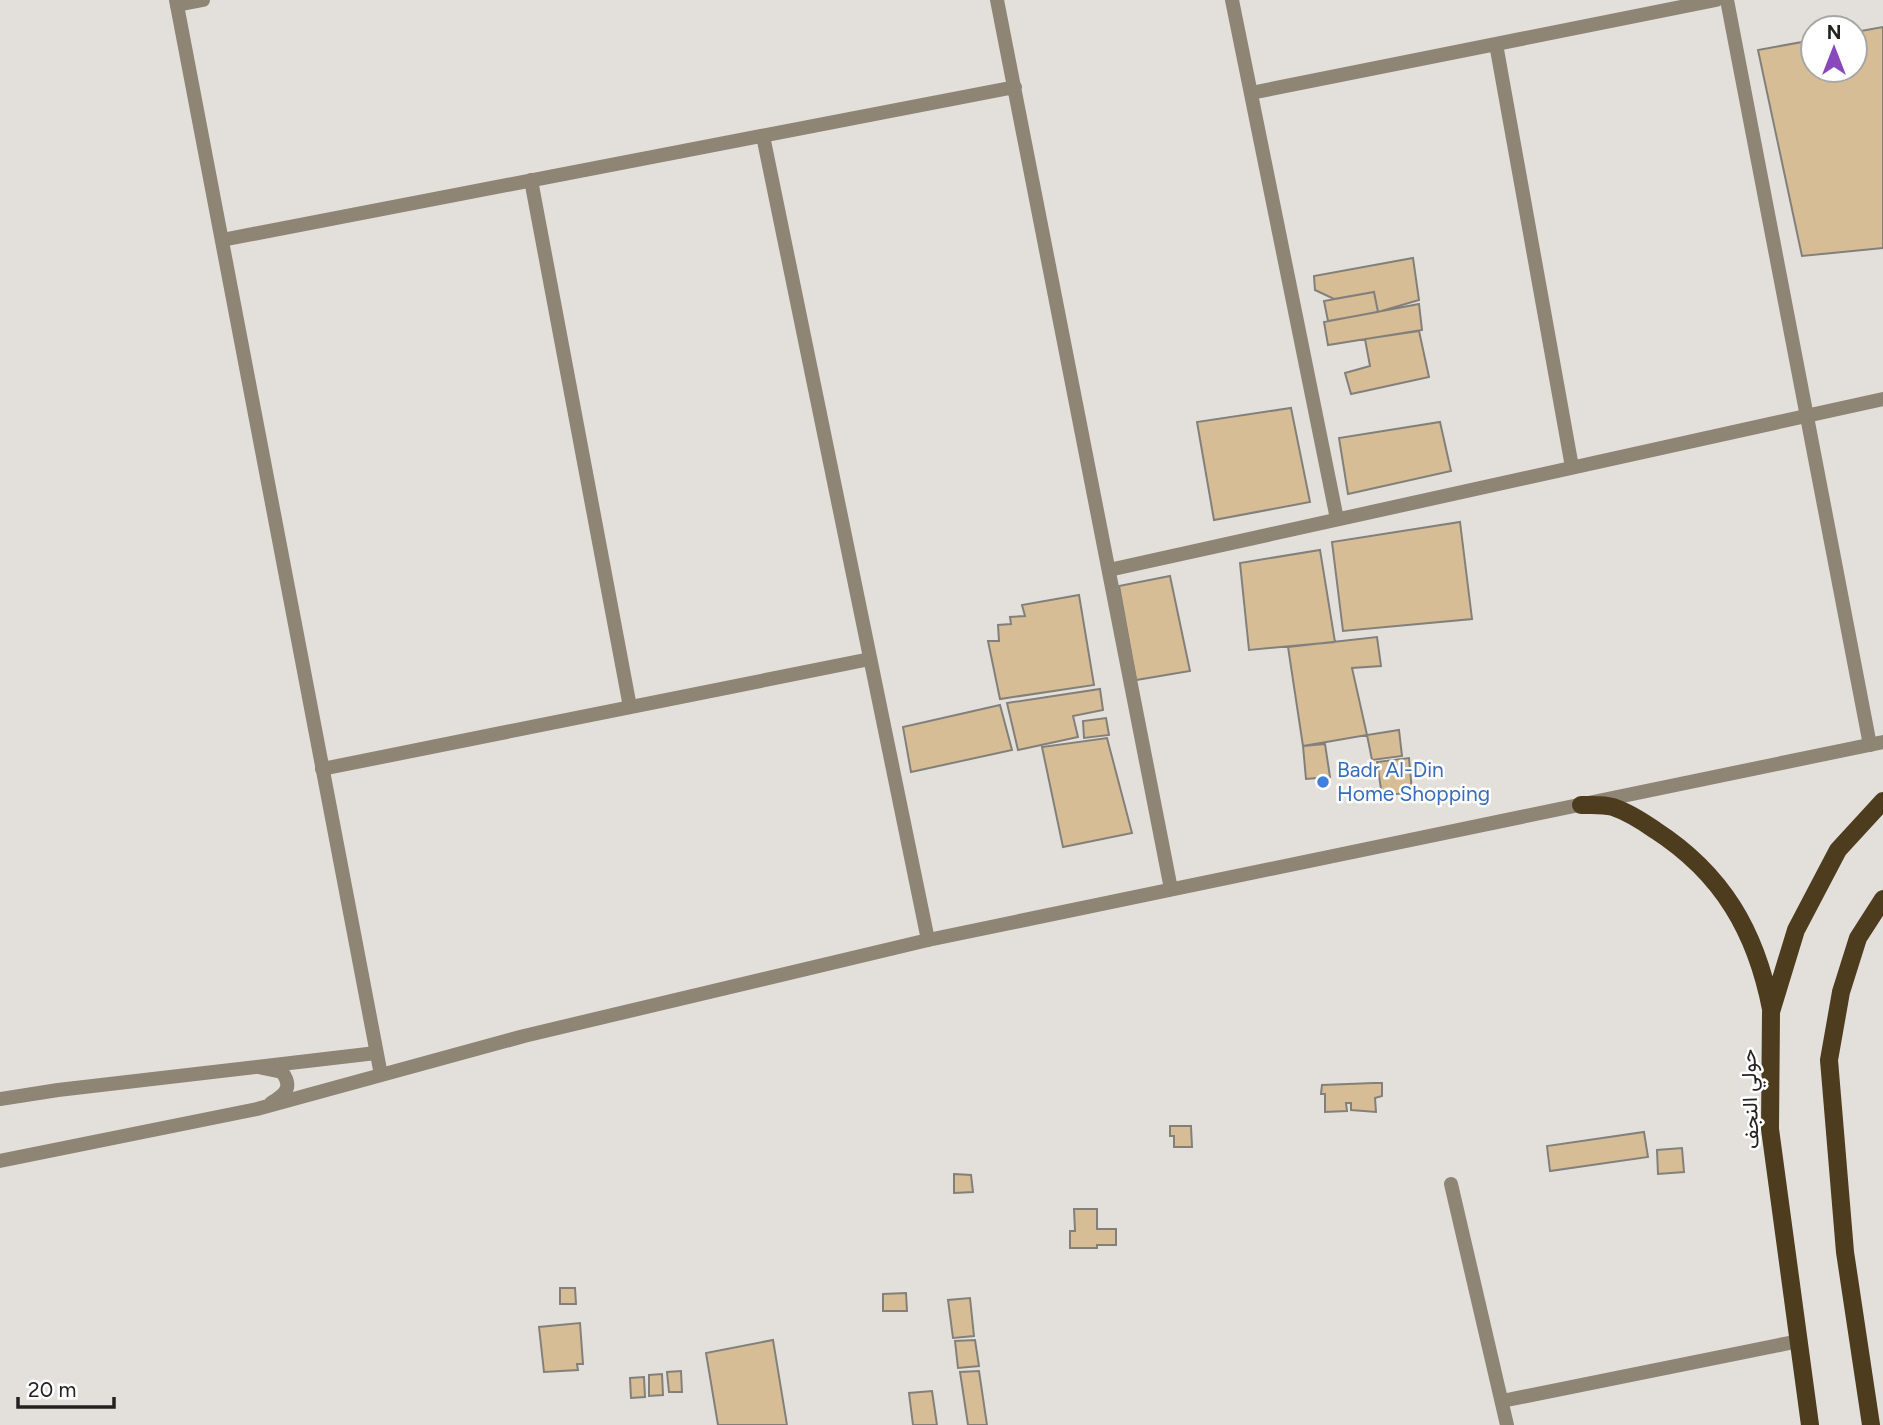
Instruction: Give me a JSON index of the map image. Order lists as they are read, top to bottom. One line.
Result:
{"streets":{"main road":["حولي النجف"]},"places":["Badr Al-Din Home Shopping"],"scale_bar":"20 m","north":"top"}
